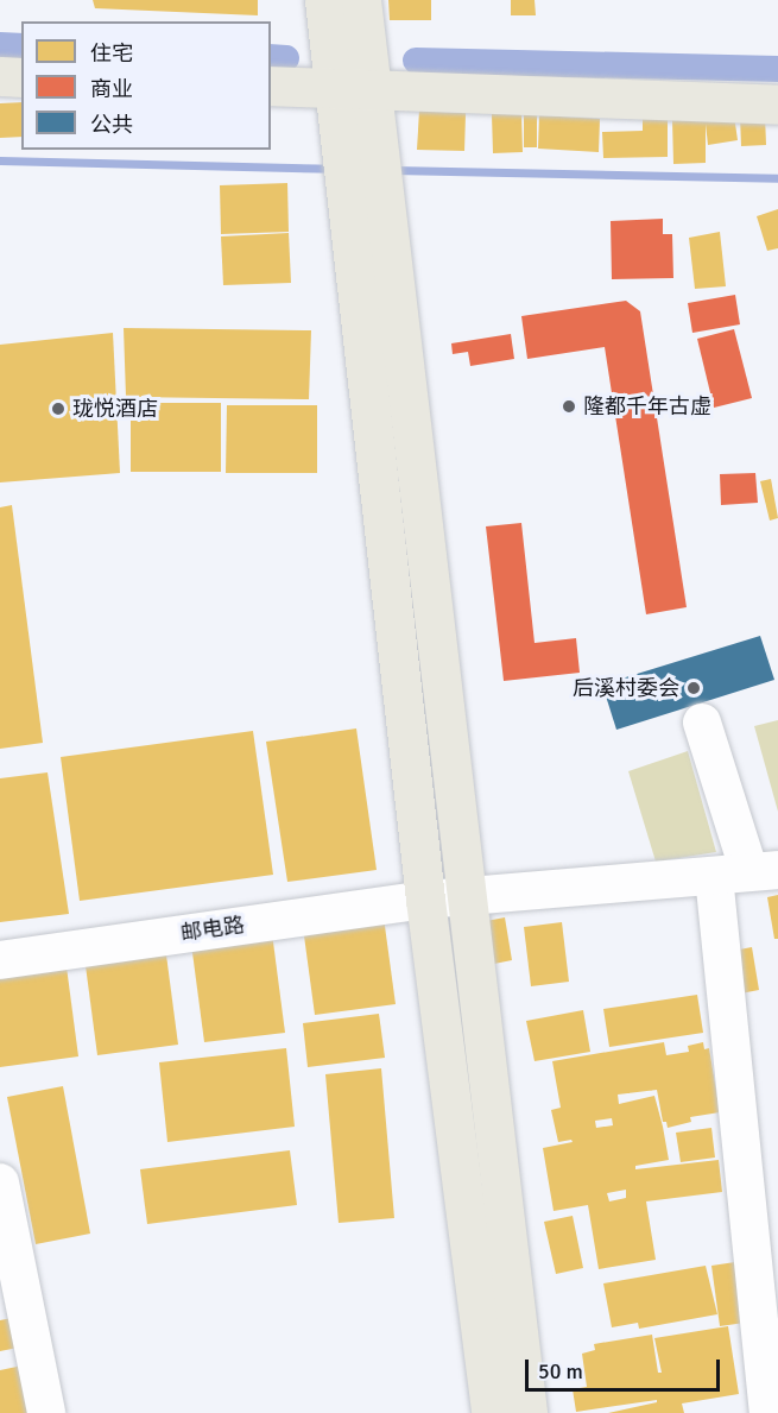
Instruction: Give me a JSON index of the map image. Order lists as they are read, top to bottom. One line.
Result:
{"streets":{"street":["邮电路"]},"places":["隆都千年古虚","珑悦酒店","后溪村委会"],"legend":["住宅","商业","公共"],"scale_bar":"50 m"}
